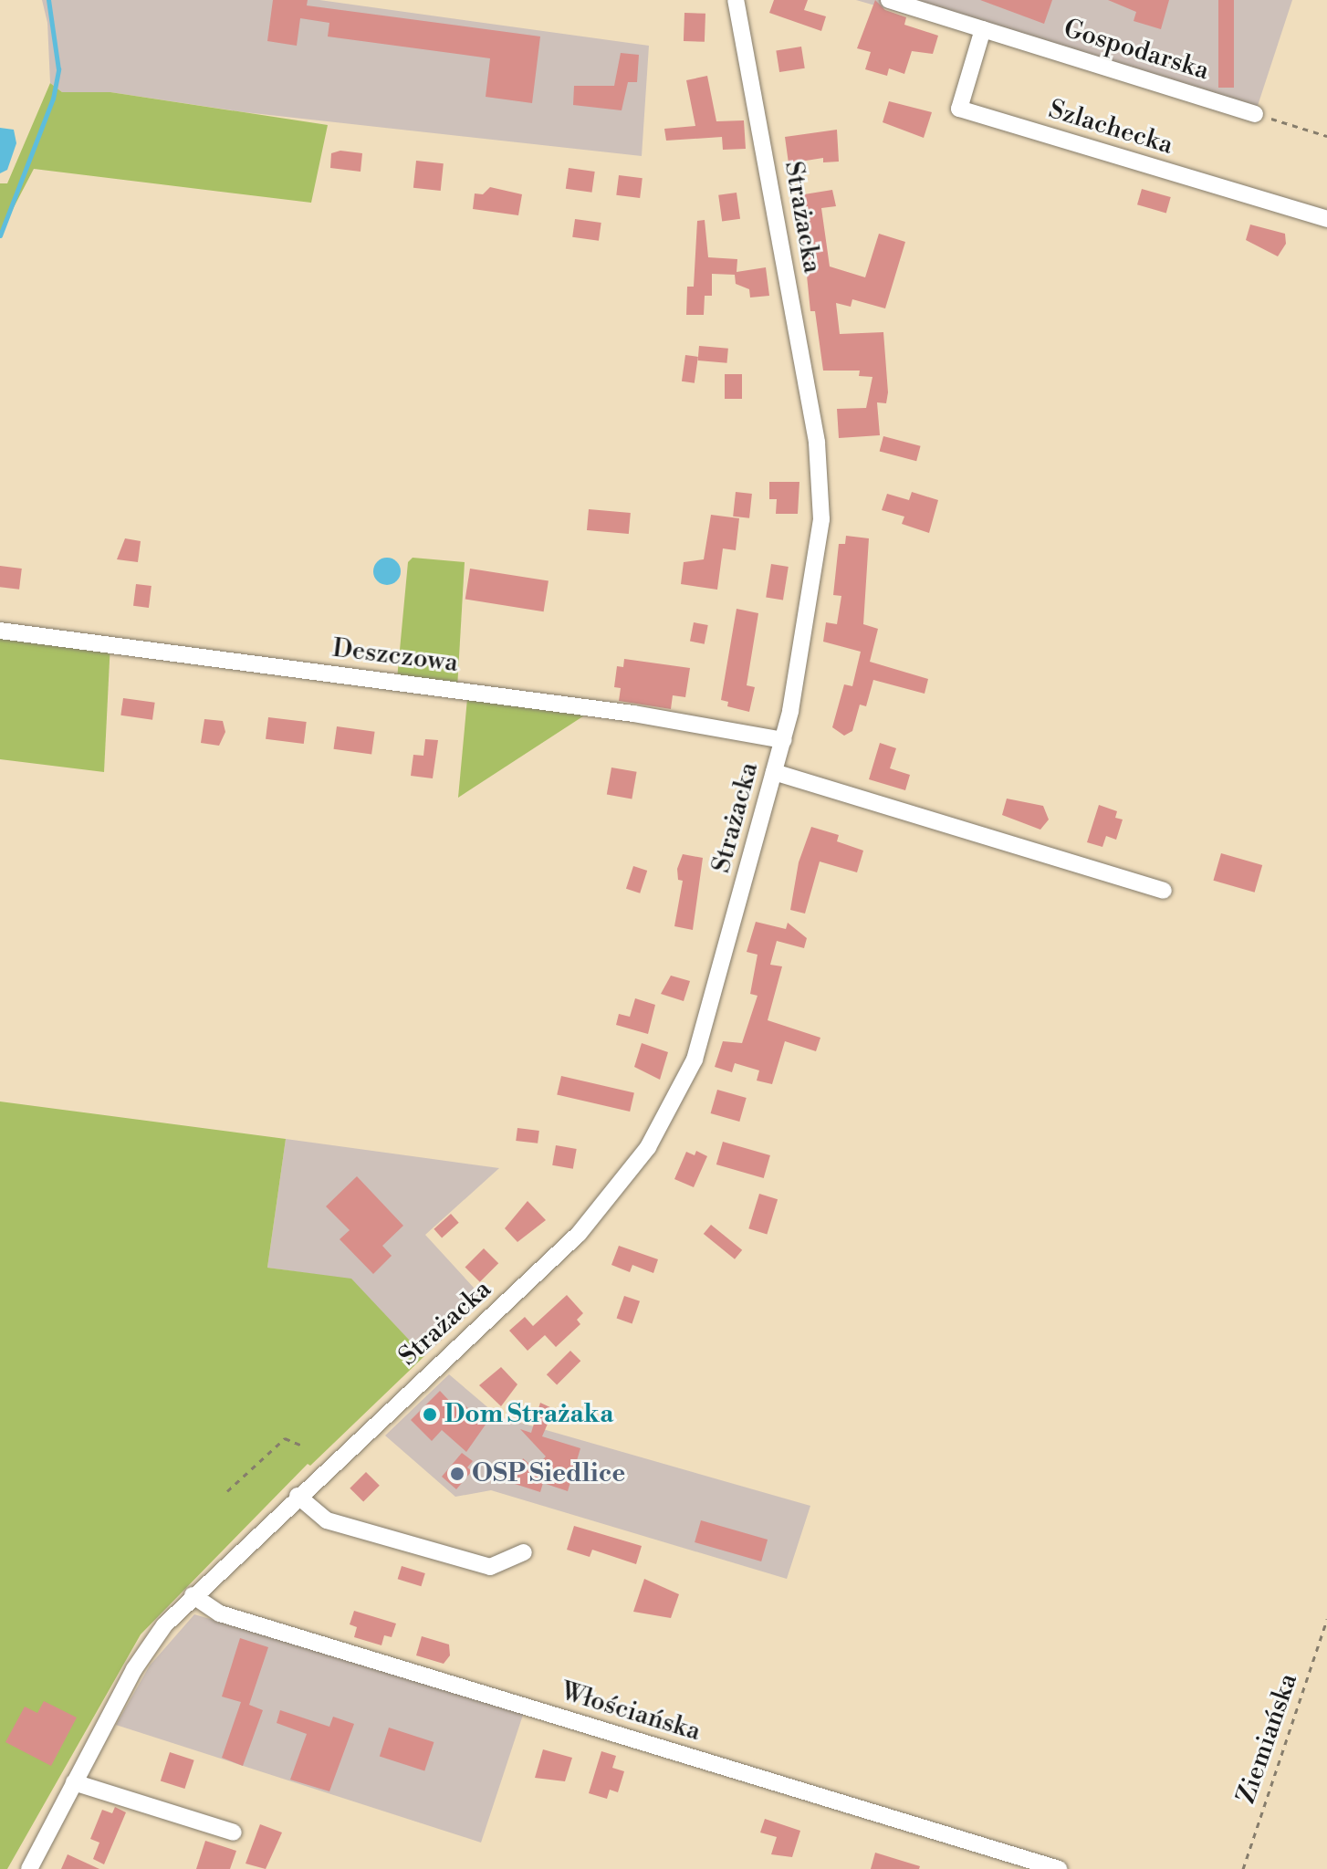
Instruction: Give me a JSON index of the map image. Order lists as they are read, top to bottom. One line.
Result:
{"streets":{"street":["Gospodarska","Szlachecka","Strażacka","Deszczowa","Włościańska"],"path":["Ziemiańska"]},"crossings":[["Gospodarska","Szlachecka"],["Strażacka","Deszczowa"],["Strażacka","Włościańska"]],"places":["Dom Strażaka","OSP Siedlice"]}
